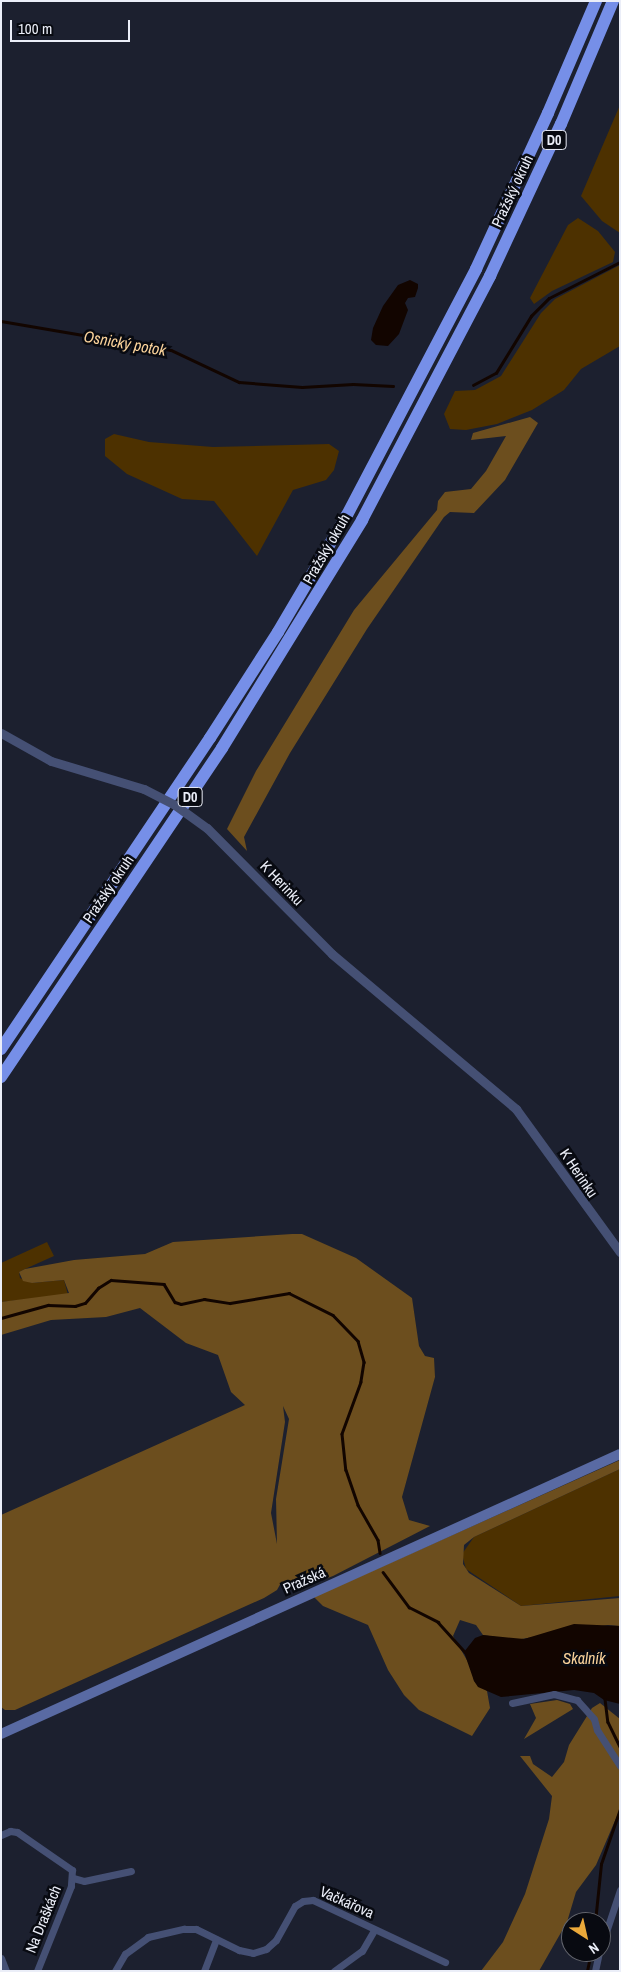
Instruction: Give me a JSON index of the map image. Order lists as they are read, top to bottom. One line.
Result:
{"streets":{"highway":["D0","Pražský okruh"],"main road":["Pražská"],"street":["K Herinku","Vačkářova","Na Draškách"]},"water":["Osnický potok","Skalník"],"scale_bar":"100 m","north":"bottom right"}
